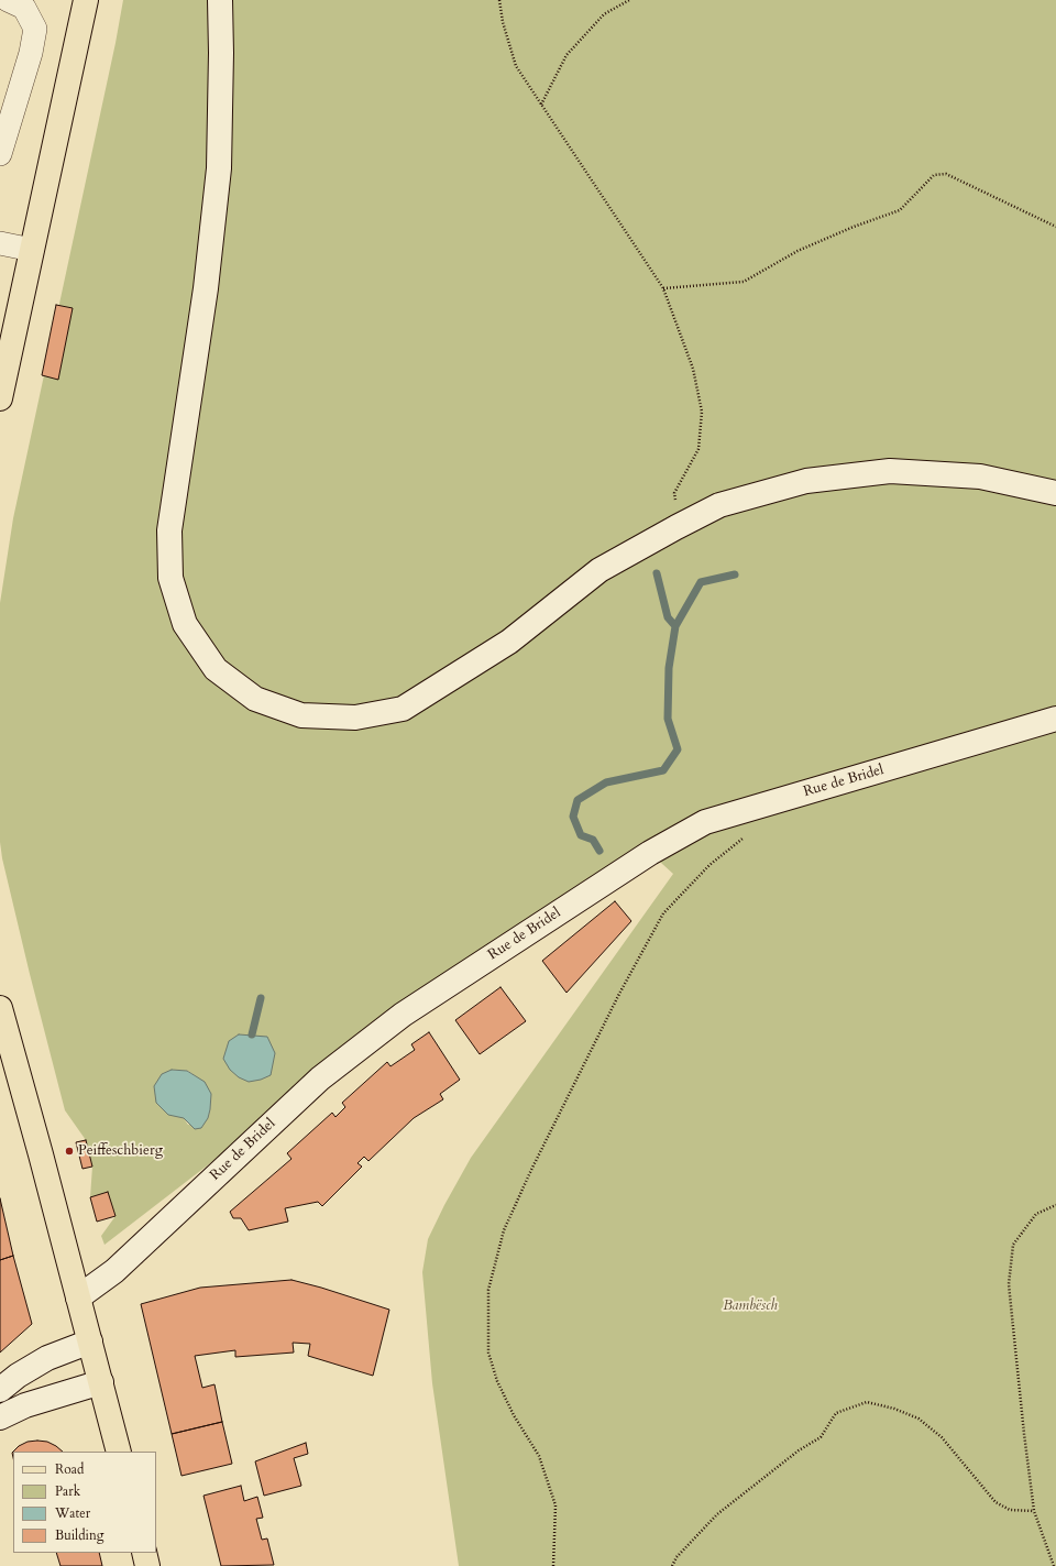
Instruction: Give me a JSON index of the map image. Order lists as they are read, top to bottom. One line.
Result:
{"streets":{"main road":["Rue de Bridel"]},"parks":["Bambësch"],"places":["Peiffeschbierg"],"legend":["Road","Park","Water","Building"]}
